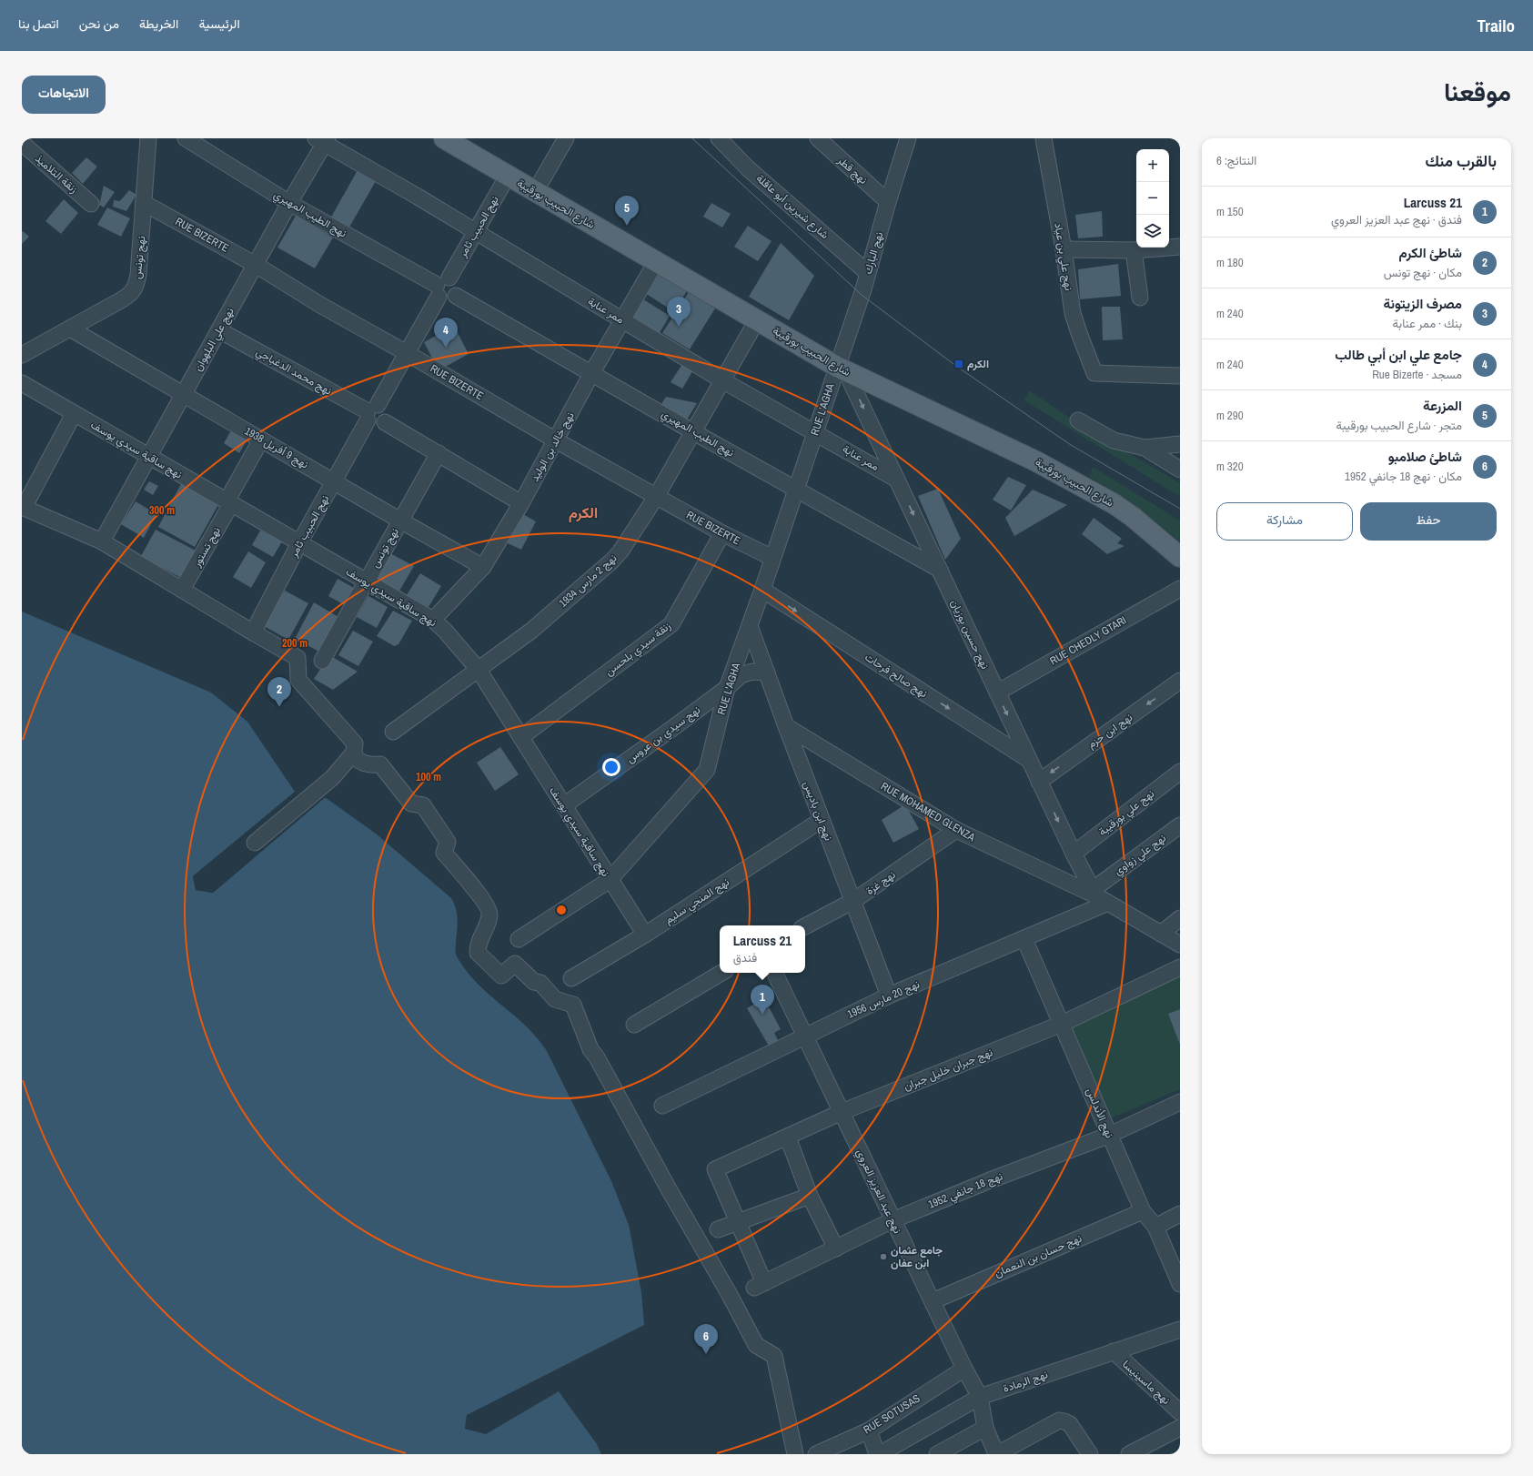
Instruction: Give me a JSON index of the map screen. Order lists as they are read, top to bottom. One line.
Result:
{"streets":{"main road":["شارع الحبيب بورقيبة"],"street":["نهج قطر","زنقة التلاميذ","شارع شيرين أبو عاقلة","نهج الطيب المهيري","نهج الحبيب ثامر","RUE BIZERTE","نهج البارك","نهج علي بن عياد","نهج تونس","ممر عنابة","نهج علي البلهوان","نهج محمد الدغباجي","RUE L'AGHA","نهج خالد بن الوليد","نهج 9 أفريل 1938","نهج ساقية سيدي يوسف","نهج تستور","نهج 2 مارس 1934","نهج حسين بوزيان","RUE CHEDLY GTARI","زنقة سيدي بلحسن","نهج صالح فرحات","نهج ابن حزم","نهج سيدي بن عروس","نهج ابن باديس","RUE MOHAMED GLENZA","نهج علي بورقيبة","نهج علي زواوي","نهج غزة","نهج المنجي سليم","نهج 20 مارس 1956","نهج جبران خليل جبران","نهج الأندلس","نهج 18 جانفي 1952","نهج عبد العزيز العروي","نهج حسان بن النعمان","نهج الرمادة","نهج ماسينيسا","RUE SOTUSAS"]},"crossings":[["نهج قطر","نهج البارك"],["شارع الحبيب بورقيبة","نهج الحبيب ثامر"],["شارع الحبيب بورقيبة","نهج البارك"],["شارع الحبيب بورقيبة","RUE L'AGHA"],["شارع الحبيب بورقيبة","نهج خالد بن الوليد"],["شارع الحبيب بورقيبة","نهج 2 مارس 1934"],["شارع الحبيب بورقيبة","نهج حسين بوزيان"],["شارع شيرين أبو عاقلة","نهج البارك"],["نهج الطيب المهيري","نهج الحبيب ثامر"],["نهج الطيب المهيري","نهج علي البلهوان"],["نهج الطيب المهيري","RUE L'AGHA"],["نهج الطيب المهيري","نهج خالد بن الوليد"],["نهج الطيب المهيري","نهج 2 مارس 1934"],["نهج الطيب المهيري","نهج حسين بوزيان"],["نهج الحبيب ثامر","RUE BIZERTE"],["نهج الحبيب ثامر","ممر عنابة"],["نهج الحبيب ثامر","نهج محمد الدغباجي"],["نهج الحبيب ثامر","نهج 9 أفريل 1938"],["نهج الحبيب ثامر","نهج ساقية سيدي يوسف"],["RUE BIZERTE","نهج تونس"],["RUE BIZERTE","نهج علي البلهوان"],["RUE BIZERTE","RUE L'AGHA"],["RUE BIZERTE","نهج خالد بن الوليد"],["RUE BIZERTE","نهج 2 مارس 1934"],["RUE BIZERTE","زنقة سيدي بلحسن"],["نهج البارك","RUE L'AGHA"],["نهج البارك","نهج حسين بوزيان"],["نهج تونس","نهج 9 أفريل 1938"],["نهج تونس","نهج ساقية سيدي يوسف"],["ممر عنابة","نهج علي البلهوان"],["ممر عنابة","RUE L'AGHA"],["ممر عنابة","نهج خالد بن الوليد"],["ممر عنابة","نهج 2 مارس 1934"],["ممر عنابة","نهج حسين بوزيان"],["نهج علي البلهوان","نهج محمد الدغباجي"],["نهج علي البلهوان","نهج 9 أفريل 1938"],["نهج علي البلهوان","نهج ساقية سيدي يوسف"],["RUE L'AGHA","نهج ساقية سيدي يوسف"],["RUE L'AGHA","نهج حسين بوزيان"],["RUE L'AGHA","نهج صالح فرحات"],["RUE L'AGHA","نهج سيدي بن عروس"],["RUE L'AGHA","نهج ابن باديس"],["نهج خالد بن الوليد","نهج 9 أفريل 1938"],["نهج خالد بن الوليد","نهج ساقية سيدي يوسف"],["نهج 9 أفريل 1938","نهج تستور"],["نهج ساقية سيدي يوسف","نهج تستور"],["نهج ساقية سيدي يوسف","نهج 2 مارس 1934"],["نهج ساقية سيدي يوسف","زنقة سيدي بلحسن"],["نهج ساقية سيدي يوسف","نهج سيدي بن عروس"],["نهج ساقية سيدي يوسف","نهج المنجي سليم"],["نهج حسين بوزيان","RUE CHEDLY GTARI"],["نهج حسين بوزيان","نهج صالح فرحات"],["نهج حسين بوزيان","نهج ابن حزم"],["نهج حسين بوزيان","RUE MOHAMED GLENZA"],["نهج حسين بوزيان","نهج علي بورقيبة"],["نهج حسين بوزيان","نهج علي زواوي"],["نهج حسين بوزيان","نهج 20 مارس 1956"],["نهج سيدي بن عروس","نهج ابن باديس"],["نهج ابن باديس","RUE MOHAMED GLENZA"],["نهج ابن باديس","نهج غزة"],["نهج ابن باديس","نهج المنجي سليم"],["نهج ابن باديس","نهج 20 مارس 1956"],["RUE MOHAMED GLENZA","نهج علي زواوي"],["RUE MOHAMED GLENZA","نهج غزة"],["RUE MOHAMED GLENZA","نهج 20 مارس 1956"],["نهج علي زواوي","نهج 20 مارس 1956"],["نهج 20 مارس 1956","نهج الأندلس"],["نهج 20 مارس 1956","نهج عبد العزيز العروي"],["نهج جبران خليل جبران","نهج الأندلس"],["نهج جبران خليل جبران","نهج 18 جانفي 1952"],["نهج جبران خليل جبران","نهج عبد العزيز العروي"],["نهج الأندلس","نهج 18 جانفي 1952"],["نهج الأندلس","نهج حسان بن النعمان"],["نهج 18 جانفي 1952","نهج عبد العزيز العروي"],["نهج عبد العزيز العروي","نهج حسان بن النعمان"],["نهج عبد العزيز العروي","نهج الرمادة"],["نهج عبد العزيز العروي","RUE SOTUSAS"],["نهج الرمادة","نهج ماسينيسا"]],"one_way":["نهج حسين بوزيان","نهج صالح فرحات","نهج ابن حزم"],"districts":["الكرم"],"places":{"transit":["الكرم"],"other":["جامع عثمان ابن عفان"]},"page":{"header":"Trailo","nav":["الرئيسية","الخريطة","من نحن","اتصل بنا"],"title":"موقعنا","buttons":["الاتجاهات",["حفظ","مشاركة"]],"heading":["بالقرب منك","النتائج: 6"],"map_buttons":["+","−"],"list":[{"mark":"1","name":"Larcuss 21","note":"فندق · نهج عبد العزيز العروي","value":"150 m"},{"mark":"2","name":"شاطئ الکرم","note":"مكان · نهج تونس","value":"180 m"},{"mark":"3","name":"مصرف الزيتونة","note":"بنك · ممر عنابة","value":"240 m"},{"mark":"4","name":"جامع علي ابن أبي طالب","note":"مسجد · Rue Bizerte","value":"240 m"},{"mark":"5","name":"المزرعة","note":"متجر · شارع الحبيب بورقيبة","value":"290 m"},{"mark":"6","name":"شاطئ صلامبو","note":"مكان · نهج 18 جانفي 1952","value":"320 m"}],"pins":["5","3","4","2","1","6"],"popup":["Larcuss 21","فندق"]},"rings":["300 m","200 m","100 m"]}
